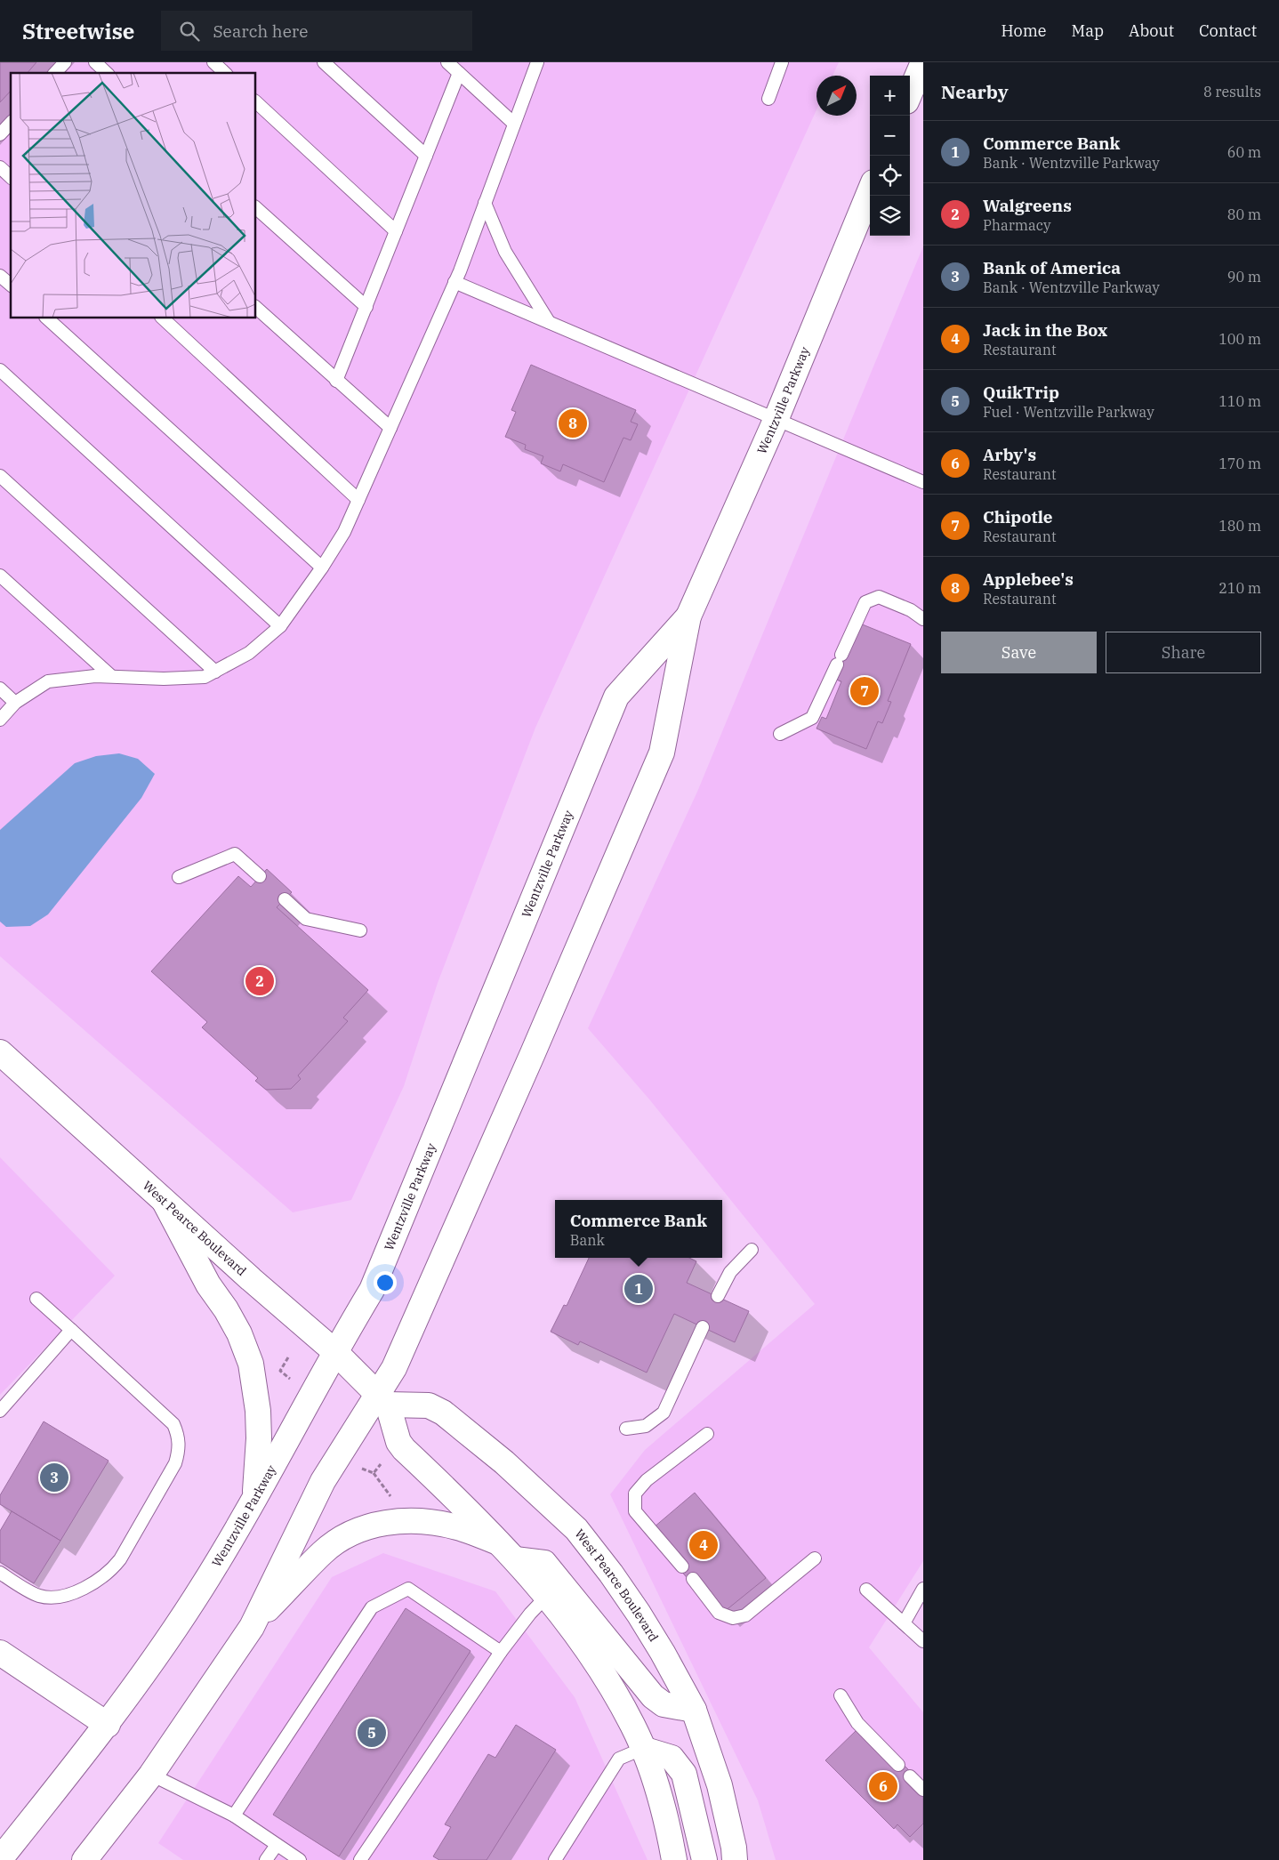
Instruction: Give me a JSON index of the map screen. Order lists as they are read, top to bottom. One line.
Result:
{"streets":{"main road":["Wentzville Parkway","West Pearce Boulevard"]},"crossings":[["Wentzville Parkway","West Pearce Boulevard"]],"north":"top right","page":{"header":"Streetwise","search":"Search here","nav":["Home","Map","About","Contact"],"heading":["Nearby","8 results"],"map_buttons":["+","−"],"list":[{"mark":"1","name":"Commerce Bank","note":"Bank · Wentzville Parkway","value":"60 m"},{"mark":"2","name":"Walgreens","note":"Pharmacy","value":"80 m"},{"mark":"3","name":"Bank of America","note":"Bank · Wentzville Parkway","value":"90 m"},{"mark":"4","name":"Jack in the Box","note":"Restaurant","value":"100 m"},{"mark":"5","name":"QuikTrip","note":"Fuel · Wentzville Parkway","value":"110 m"},{"mark":"6","name":"Arby's","note":"Restaurant","value":"170 m"},{"mark":"7","name":"Chipotle","note":"Restaurant","value":"180 m"},{"mark":"8","name":"Applebee's","note":"Restaurant","value":"210 m"}],"pins":["8","7","2","1","3","4","5","6"],"buttons":["Save","Share"],"popup":["Commerce Bank","Bank"]}}
